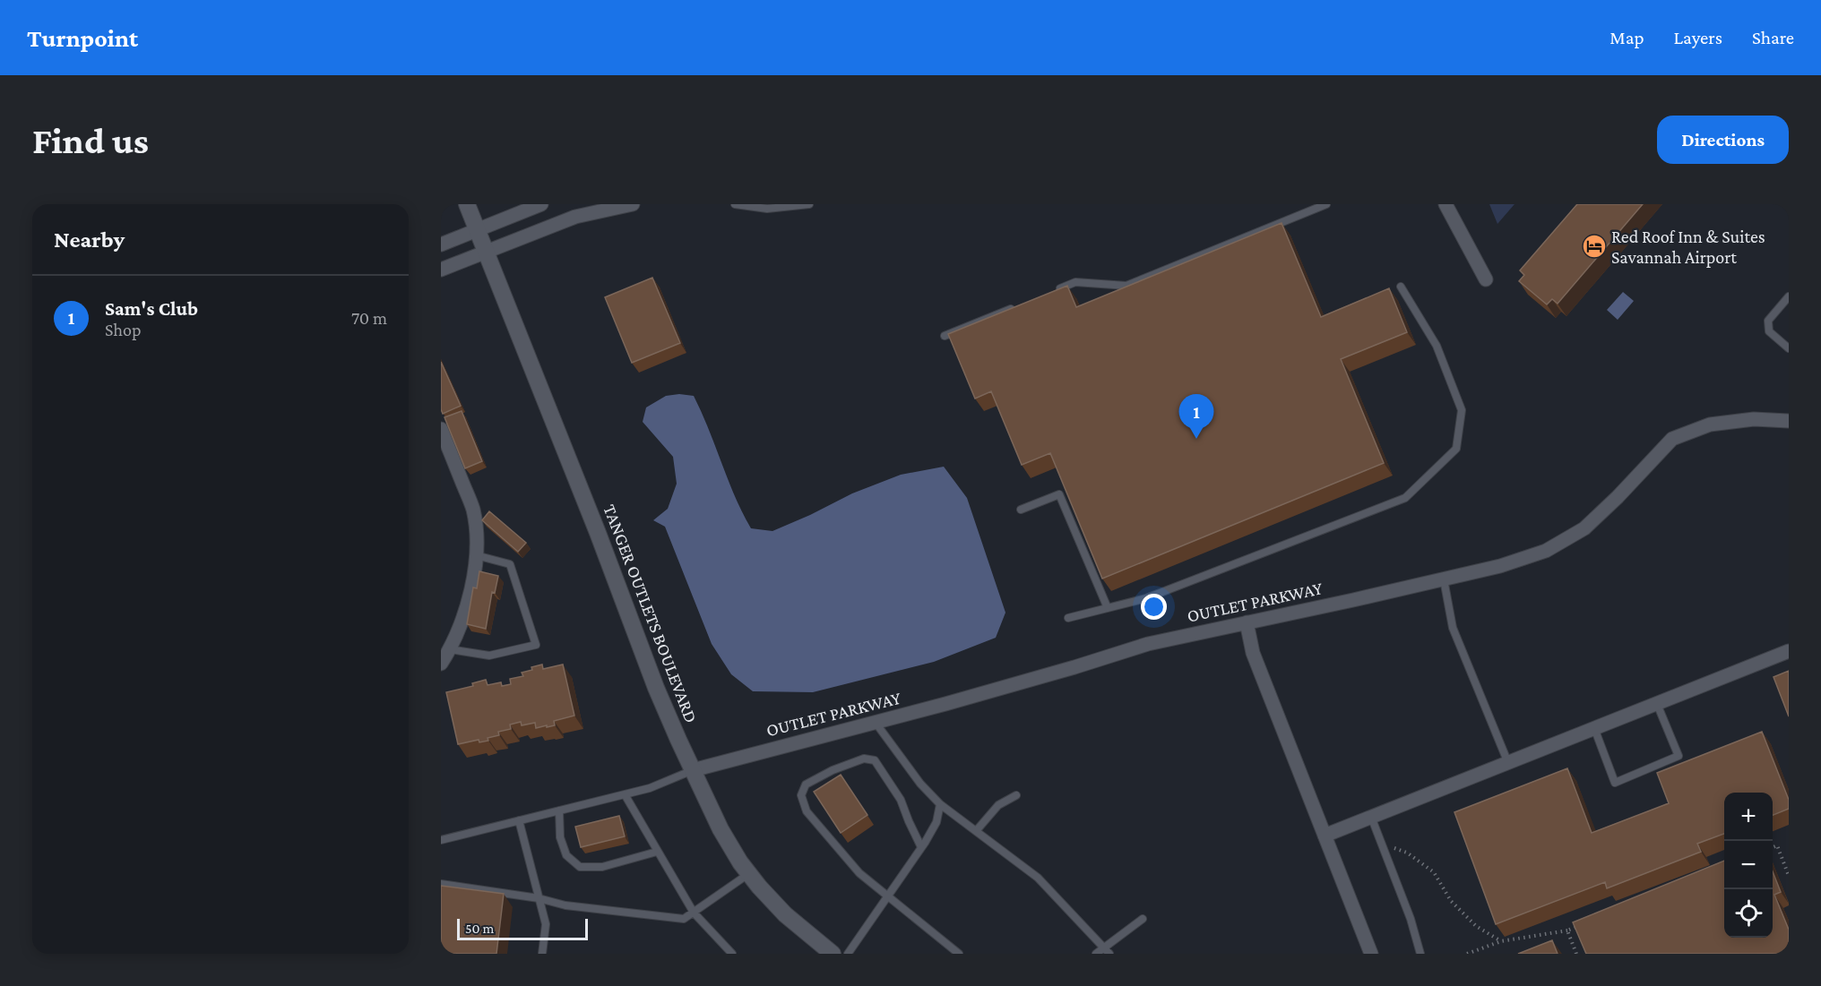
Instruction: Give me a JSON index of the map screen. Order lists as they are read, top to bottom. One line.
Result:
{"streets":{"street":["OUTLET PARKWAY","TANGER OUTLETS BOULEVARD"]},"crossings":[["OUTLET PARKWAY","TANGER OUTLETS BOULEVARD"]],"places":{"hotel":["Red Roof Inn & Suites Savannah Airport"]},"scale_bar":"50 m","page":{"header":"Turnpoint","nav":["Map","Layers","Share"],"buttons":"Directions","title":"Find us","heading":"Nearby","list":[{"mark":"1","name":"Sam's Club","note":"Shop","value":"70 m"}],"pins":"1","map_buttons":["+","−"],"scale":"50 m"}}
